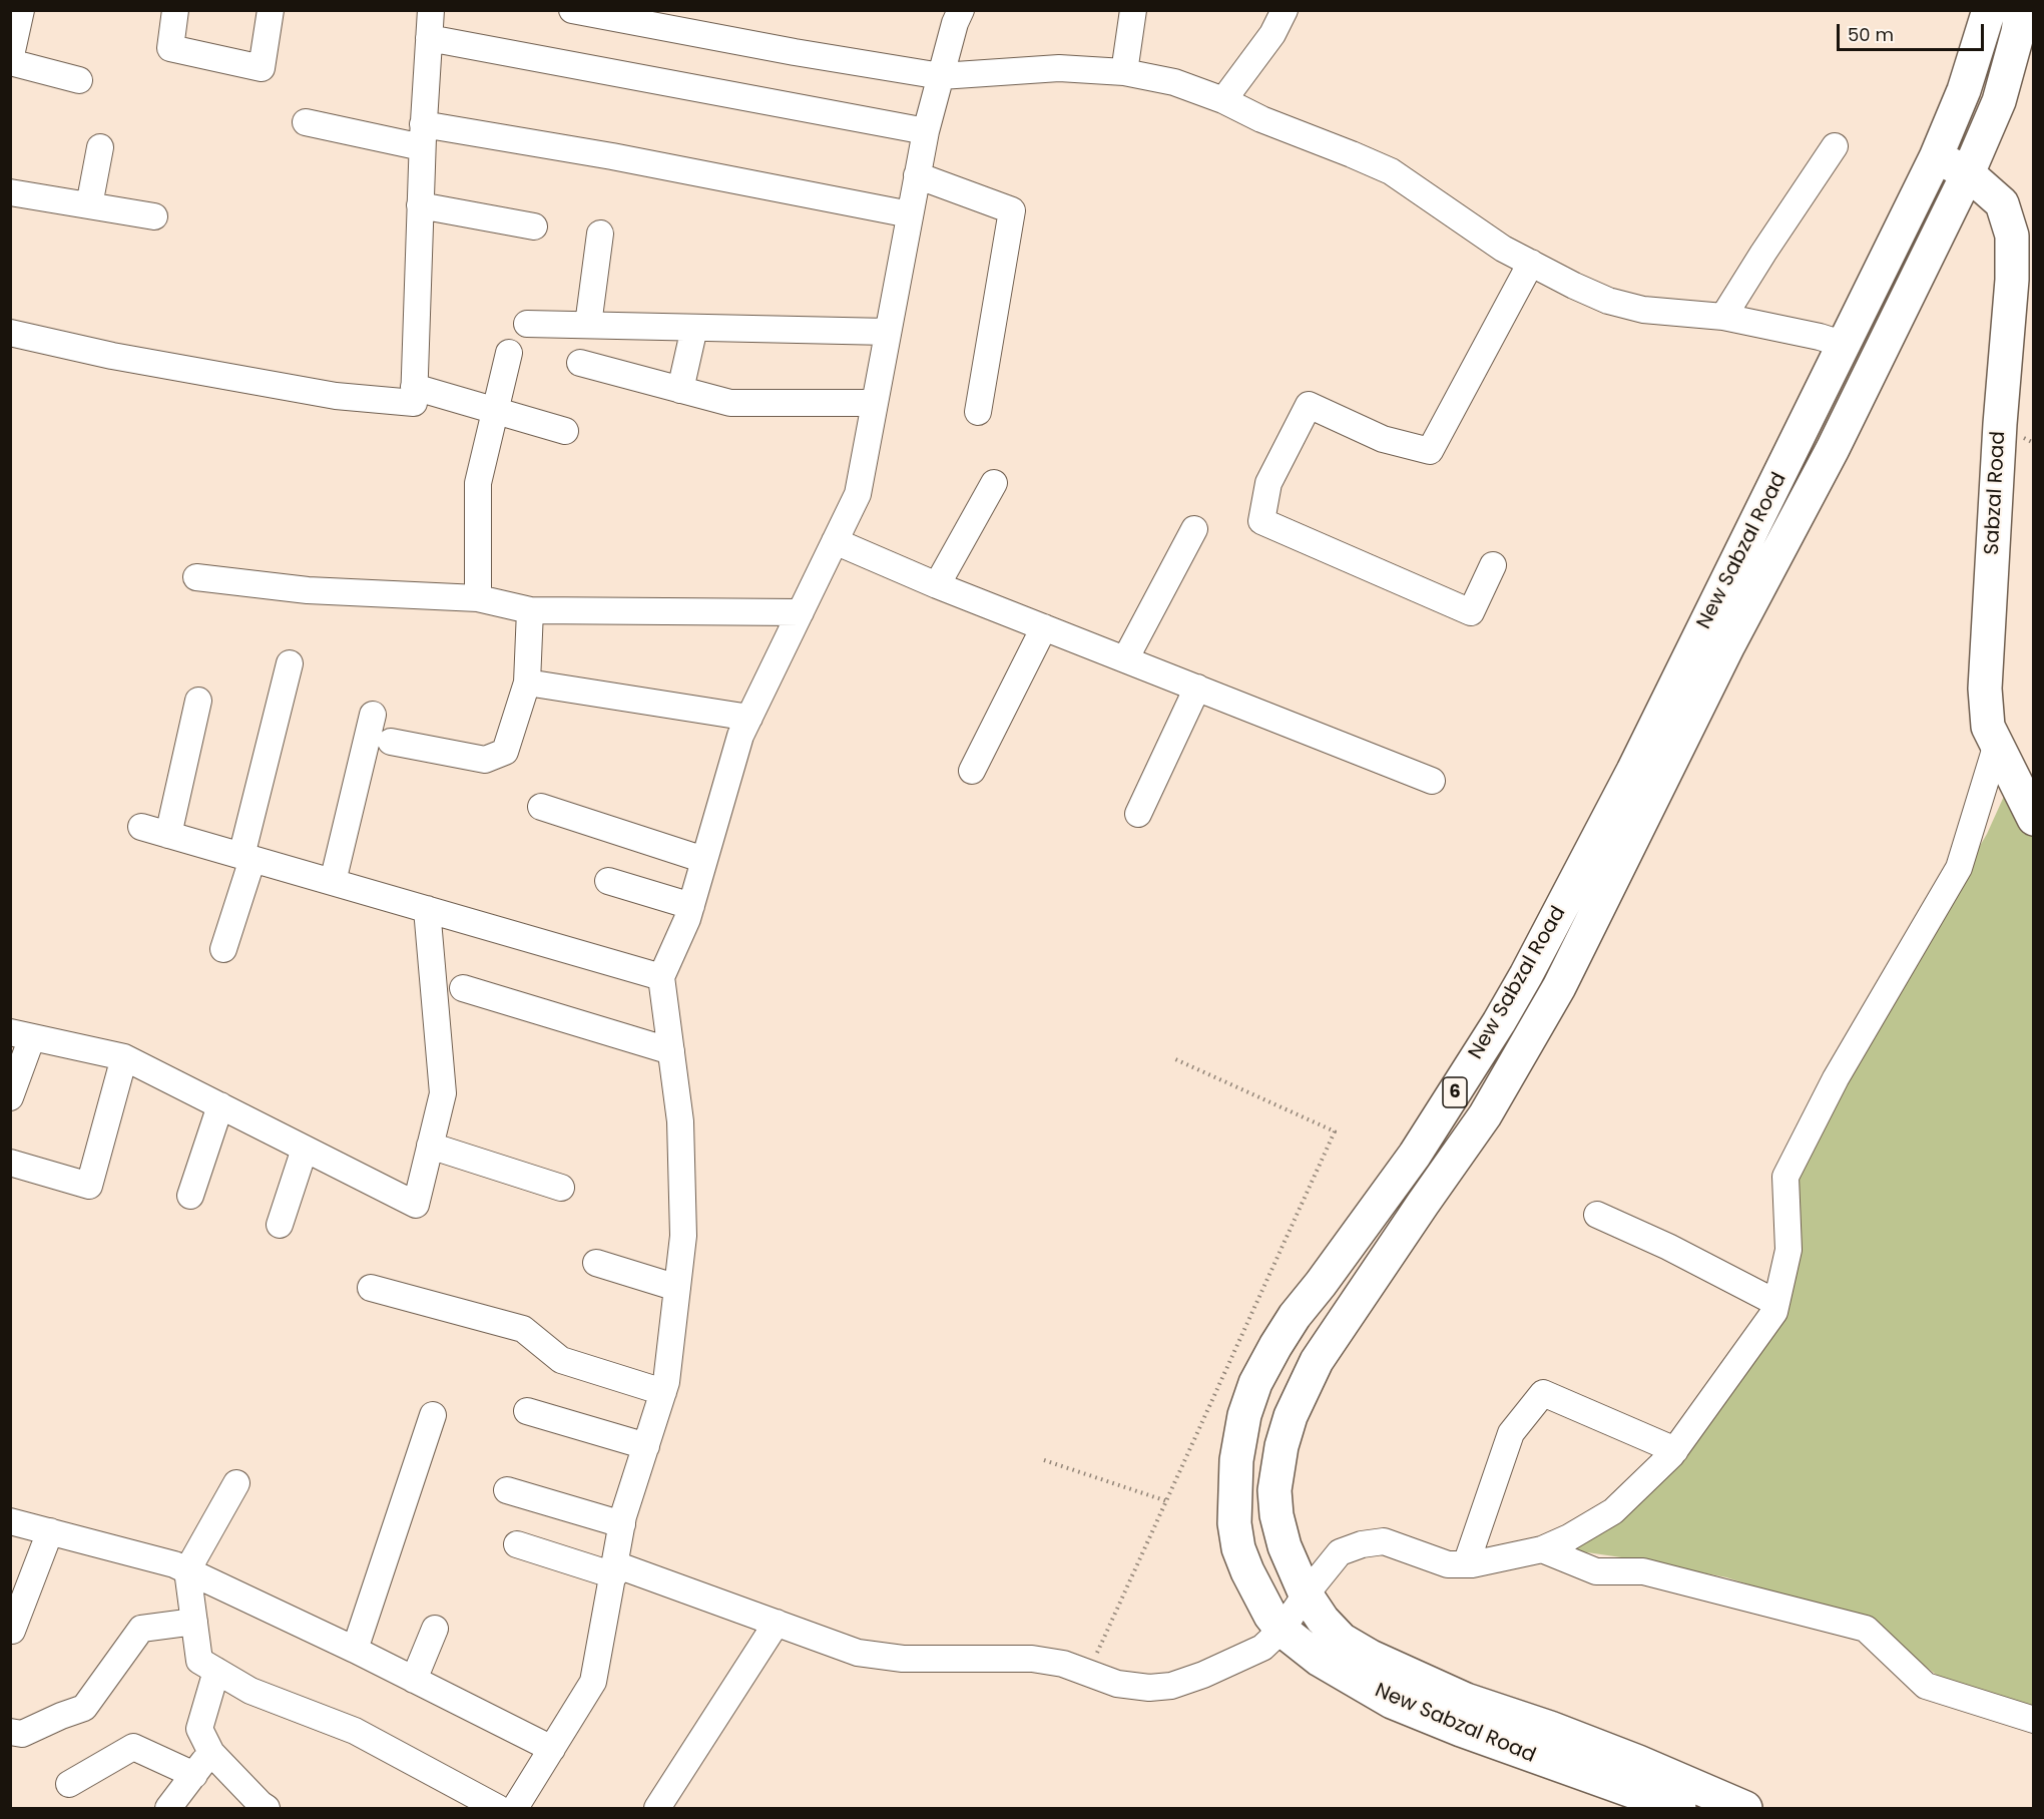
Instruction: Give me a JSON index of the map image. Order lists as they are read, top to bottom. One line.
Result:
{"streets":{"main road":["Sabzal Road","New Sabzal Road","6"]},"crossings":[["Sabzal Road","New Sabzal Road"]],"scale_bar":"50 m"}
